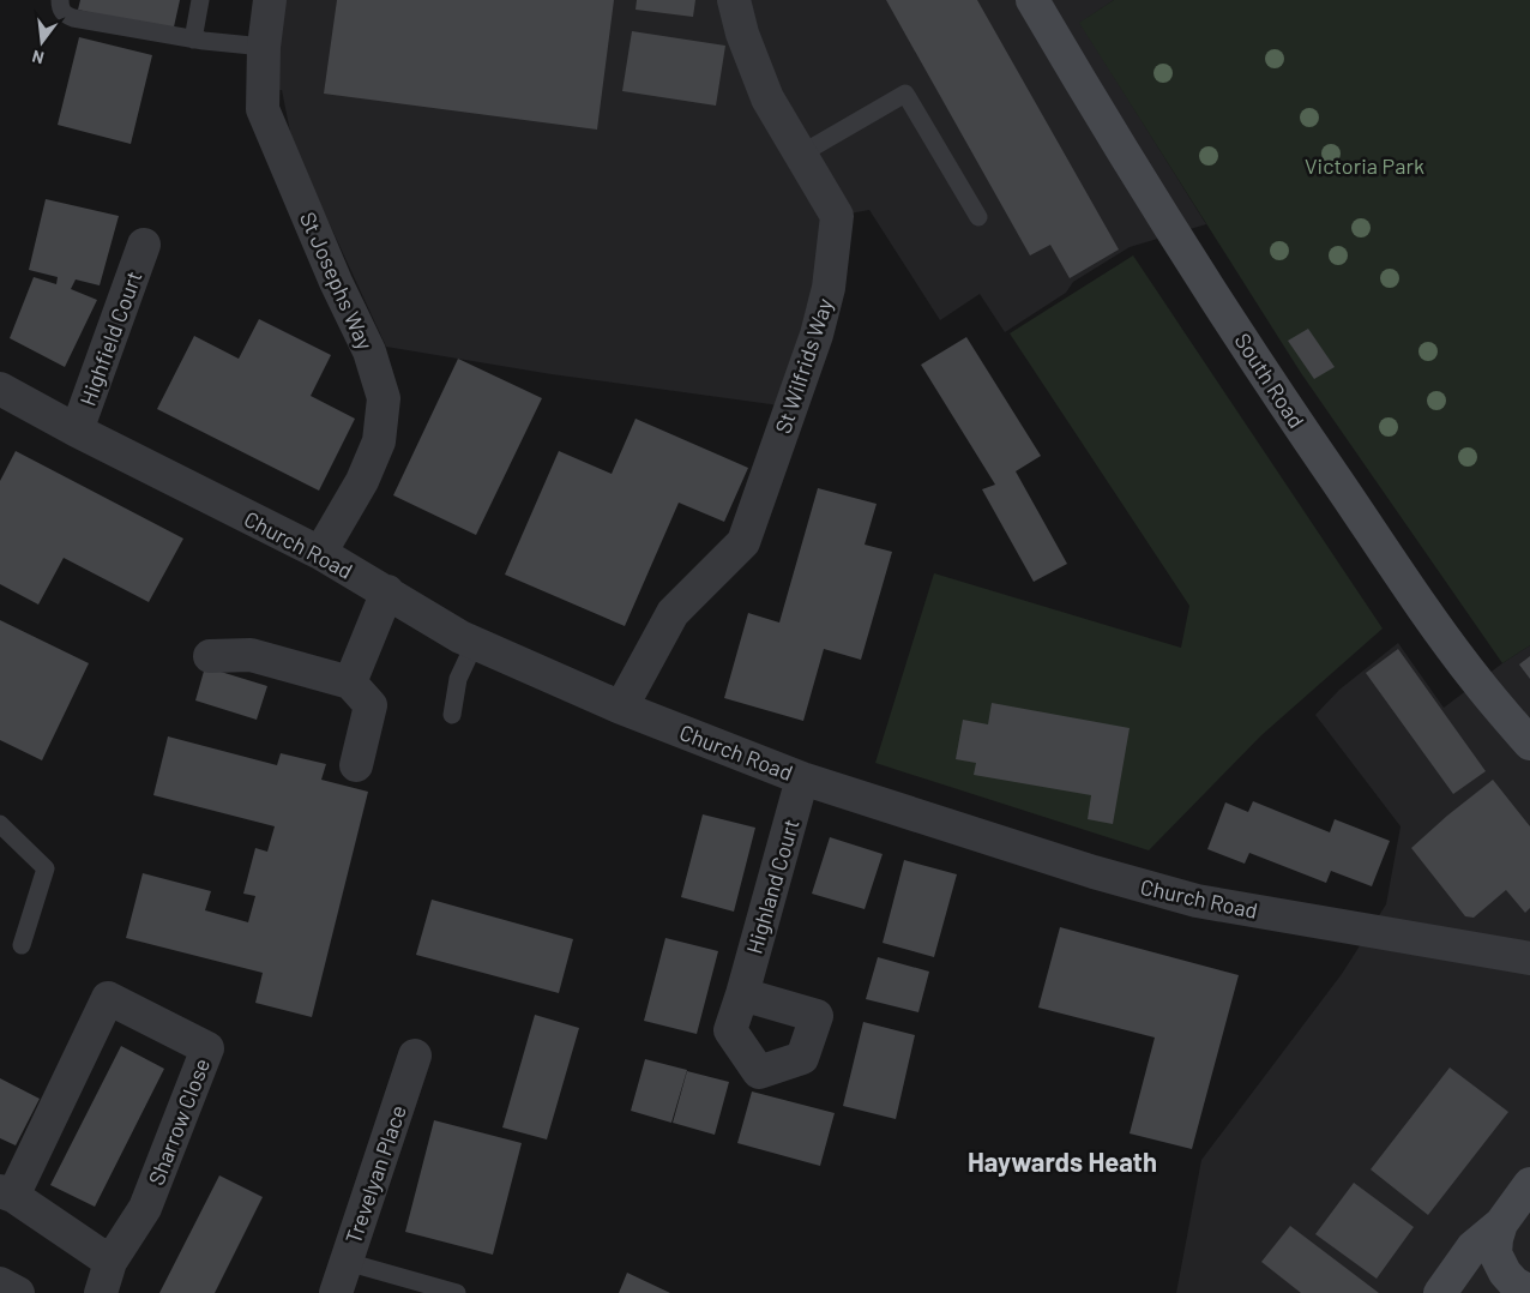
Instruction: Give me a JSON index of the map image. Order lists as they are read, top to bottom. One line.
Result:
{"streets":{"main road":["South Road"],"street":["St Josephs Way","Highfield Court","St Wilfrids Way","Church Road","Highland Court","Sharrow Close","Trevelyan Place"]},"crossings":[["St Josephs Way","Church Road"],["Highfield Court","Church Road"],["St Wilfrids Way","Church Road"],["Church Road","Highland Court"]],"districts":["Haywards Heath"],"parks":["Victoria Park"],"north":"bottom"}
